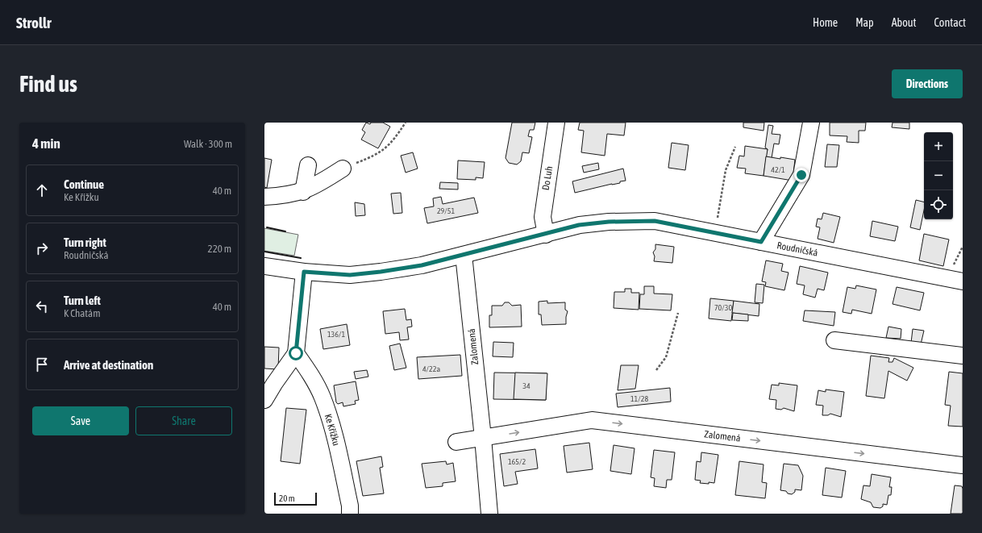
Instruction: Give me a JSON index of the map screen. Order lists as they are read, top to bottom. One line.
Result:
{"streets":{"street":["Do Luh","Roudničská","Zalomená","Ke Křížku"]},"crossings":[["Do Luh","Roudničská"],["Roudničská","Zalomená"]],"one_way":["Zalomená"],"house_numbers":["42/1","29/51","70/30","136/1","4/22a","34","11/28","165/2"],"scale_bar":"20 m","page":{"header":"Strollr","nav":["Home","Map","About","Contact"],"buttons":["Directions",["Save","Share"]],"title":"Find us","heading":["4 min","Walk · 300 m"],"map_buttons":["+","−"],"list":[["Continue","Ke Křížku","40 m"],["Turn right","Roudničská","220 m"],["Turn left","K Chatám","40 m"],"Arrive at destination"],"scale":"20 m"}}
